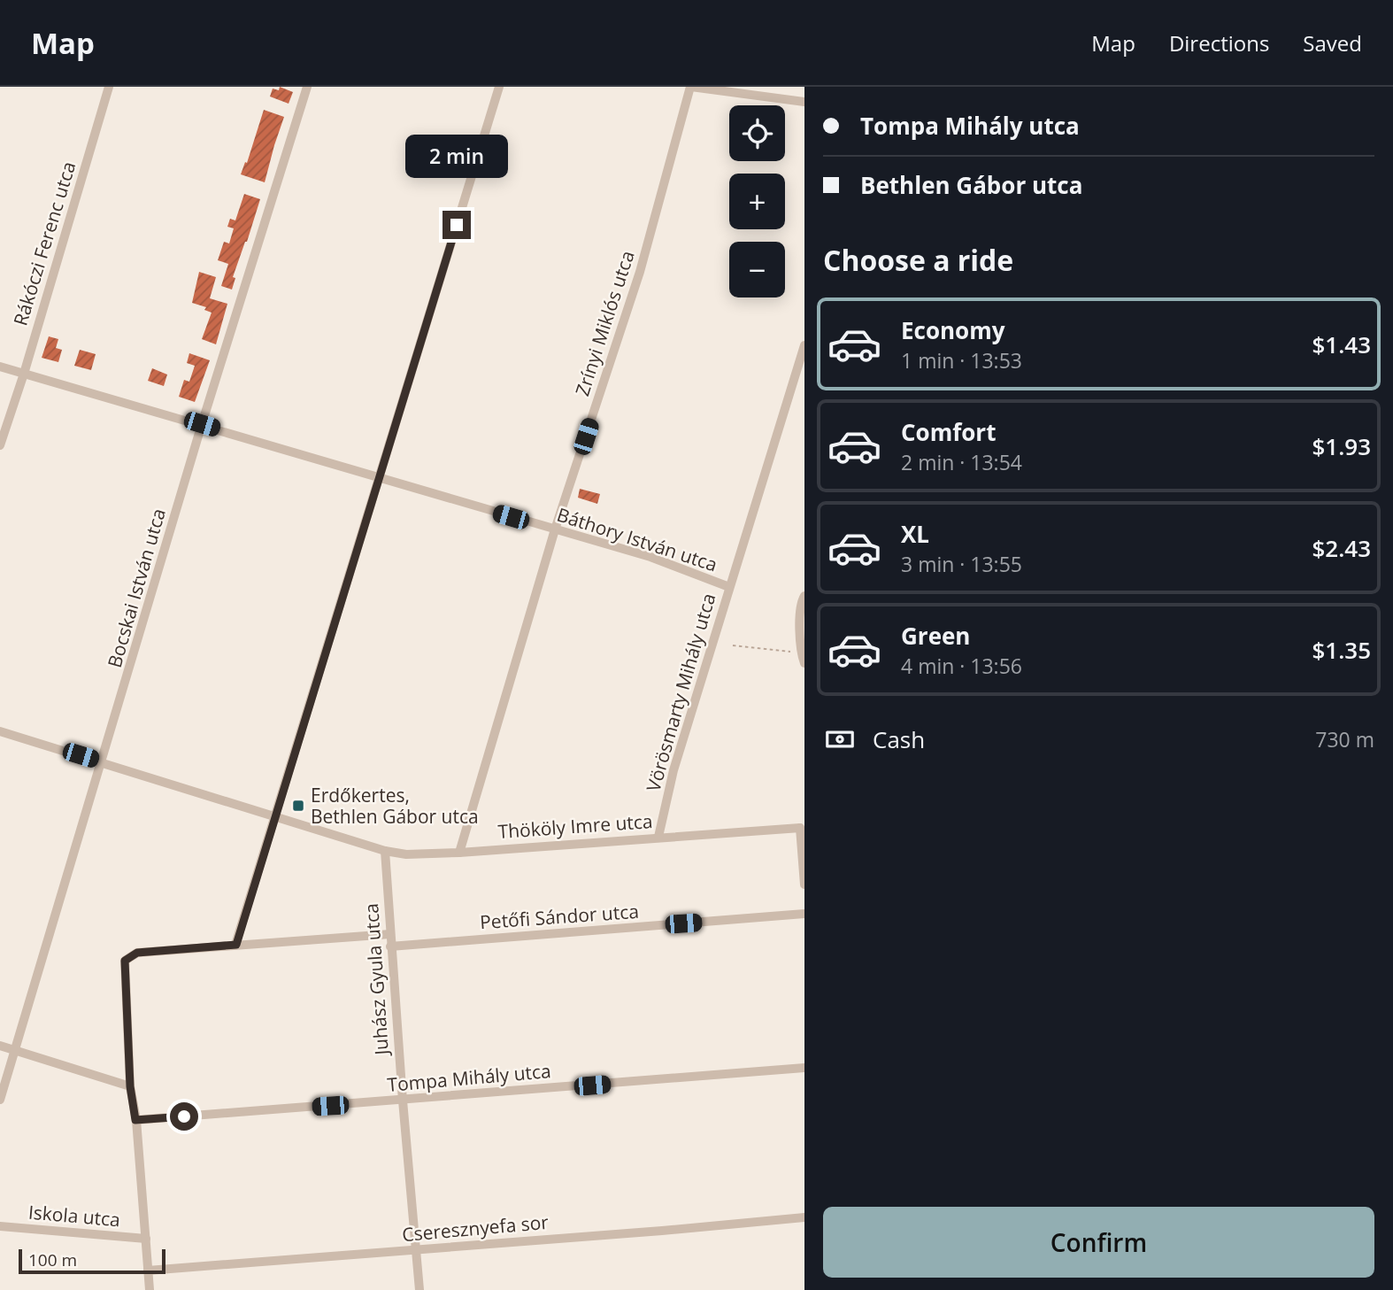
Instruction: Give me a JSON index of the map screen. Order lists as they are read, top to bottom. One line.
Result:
{"streets":{"street":["Rákóczi Ferenc utca","Zrínyi Miklós utca","Báthory István utca","Bocskai István utca","Vörösmarty Mihály utca","Thököly Imre utca","Petőfi Sándor utca","Juhász Gyula utca","Tompa Mihály utca","Iskola utca","Cseresznyefa sor"]},"crossings":[["Rákóczi Ferenc utca","Báthory István utca"],["Zrínyi Miklós utca","Báthory István utca"],["Zrínyi Miklós utca","Thököly Imre utca"],["Báthory István utca","Bocskai István utca"],["Báthory István utca","Vörösmarty Mihály utca"],["Bocskai István utca","Thököly Imre utca"],["Vörösmarty Mihály utca","Thököly Imre utca"],["Thököly Imre utca","Juhász Gyula utca"],["Petőfi Sándor utca","Juhász Gyula utca"],["Juhász Gyula utca","Tompa Mihály utca"],["Juhász Gyula utca","Cseresznyefa sor"]],"places":{"transit":["Erdőkertes, Bethlen Gábor utca"]},"scale_bar":"100 m","page":{"header":"Map","nav":["Map","Directions","Saved"],"banner":["Tompa Mihály utca","Bethlen Gábor utca"],"map_buttons":["+","−"],"bubble":"2 min","heading":"Choose a ride","list":[{"name":"Economy","note":"1 min · 13:53","value":"$1.43"},{"name":"Comfort","note":"2 min · 13:54","value":"$1.93"},{"name":"XL","note":"3 min · 13:55","value":"$2.43"},{"name":"Green","note":"4 min · 13:56","value":"$1.35"}],"pay":["Cash","730 m"],"buttons":"Confirm","scale":"100 m"}}
